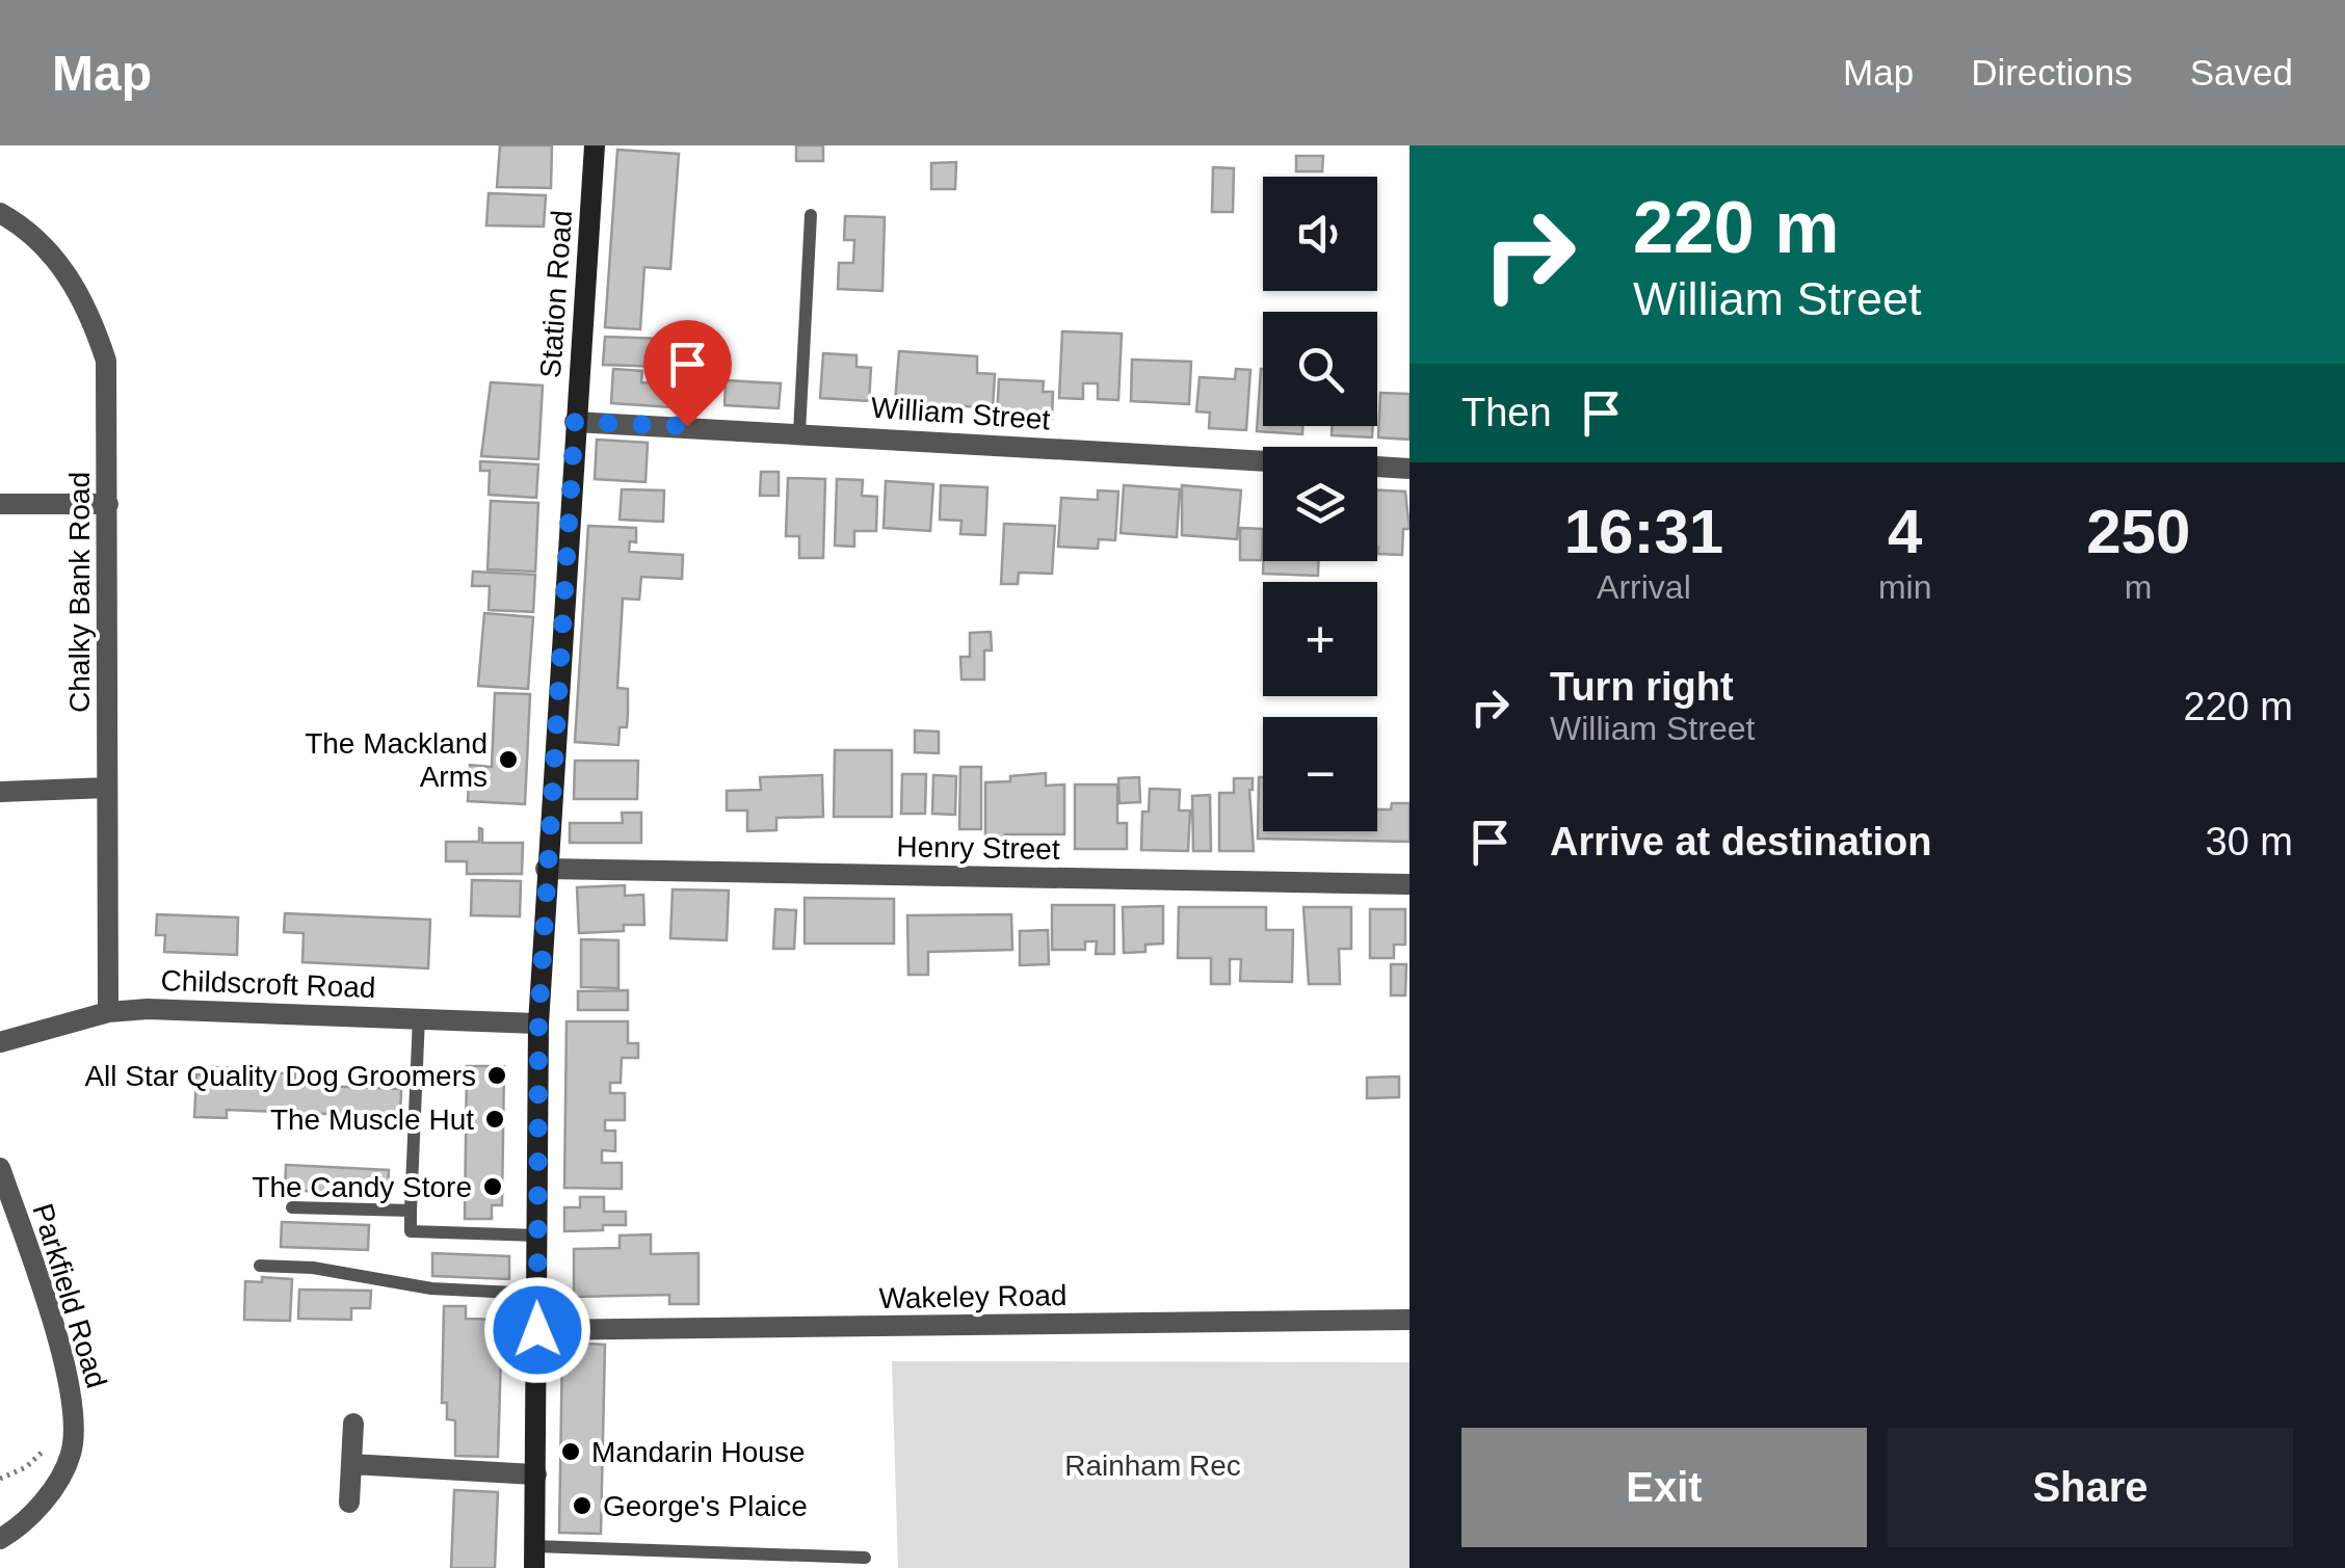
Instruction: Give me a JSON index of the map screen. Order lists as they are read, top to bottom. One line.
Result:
{"streets":{"main road":["Station Road"],"street":["William Street","Chalky Bank Road","Henry Street","Childscroft Road","Parkfield Road","Wakeley Road"]},"crossings":[["Station Road","William Street"],["Station Road","Henry Street"],["Station Road","Childscroft Road"],["Station Road","Wakeley Road"],["Chalky Bank Road","Childscroft Road"]],"parks":["Rainham Rec"],"places":["The Mackland Arms","All Star Quality Dog Groomers","The Muscle Hut","The Candy Store","Mandarin House","George's Plaice"],"page":{"header":"Map","nav":["Map","Directions","Saved"],"turn":["220 m","William Street"],"map_buttons":["+","−"],"then":"Then","eta":["16:31","Arrival","4","min","250","m"],"list":[{"name":"Turn right","note":"William Street","value":"220 m"},{"name":"Arrive at destination","value":"30 m"}],"buttons":["Exit","Share"]}}
